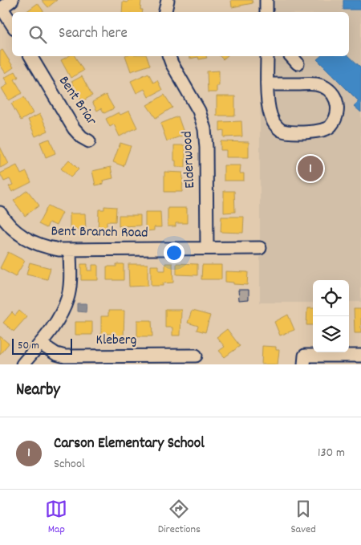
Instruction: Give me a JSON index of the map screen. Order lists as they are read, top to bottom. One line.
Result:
{"streets":{"street":["Bent Briar","Elderwood","Bent Branch Road","Kleberg"]},"crossings":[["Elderwood","Bent Branch Road"]],"scale_bar":"50 m","page":{"search":"Search here","pins":"1","scale":"50 m","heading":"Nearby","list":[{"mark":"1","name":"Carson Elementary School","note":"School","value":"130 m"}],"nav":["Map","Directions","Saved"]}}
